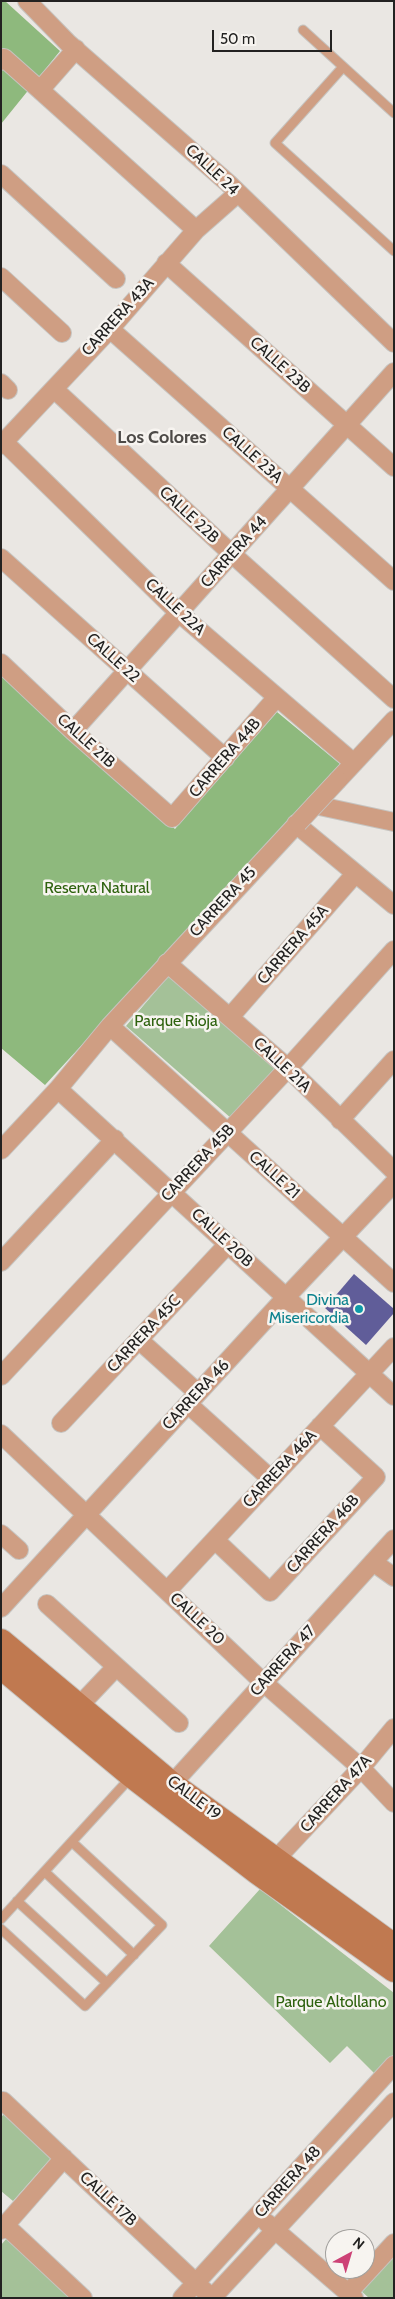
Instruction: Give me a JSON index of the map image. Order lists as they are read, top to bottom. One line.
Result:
{"streets":{"main road":["CALLE 19"],"street":["CALLE 24","CARRERA 43A","CALLE 23B","CALLE 23A","CALLE 22B","CARRERA 44","CALLE 22A","CALLE 22","CALLE 21B","CARRERA 44B","CARRERA 45","CARRERA 45A","CALLE 21A","CARRERA 45B","CALLE 21","CALLE 20B","CARRERA 45C","CARRERA 46","CARRERA 46A","CARRERA 46B","CALLE 20","CARRERA 47","CARRERA 47A","CARRERA 48","CALLE 17B"]},"crossings":[["CALLE 24","CARRERA 43A"],["CARRERA 43A","CALLE 23B"],["CARRERA 43A","CALLE 23A"],["CARRERA 43A","CALLE 22B"],["CARRERA 43A","CALLE 22A"],["CALLE 23B","CARRERA 44"],["CALLE 23A","CARRERA 44"],["CALLE 22B","CARRERA 44"],["CARRERA 44","CALLE 22A"],["CARRERA 44","CALLE 22"],["CARRERA 44","CALLE 21B"],["CALLE 22A","CARRERA 44B"],["CALLE 22A","CARRERA 45"],["CALLE 22","CARRERA 44B"],["CALLE 21B","CARRERA 44B"],["CARRERA 45","CALLE 21A"],["CARRERA 45","CALLE 21"],["CARRERA 45","CALLE 20B"],["CARRERA 45A","CALLE 21A"],["CALLE 21A","CARRERA 45B"],["CARRERA 45B","CALLE 21"],["CARRERA 45B","CALLE 20B"],["CALLE 21","CARRERA 46"],["CALLE 20B","CARRERA 45C"],["CALLE 20B","CARRERA 46"],["CALLE 20B","CARRERA 46A"],["CARRERA 46","CALLE 20"],["CARRERA 46A","CARRERA 46B"],["CARRERA 46A","CALLE 20"],["CALLE 20","CARRERA 47"],["CALLE 20","CARRERA 47A"],["CARRERA 47","CALLE 19"],["CARRERA 47A","CALLE 19"],["CARRERA 48","CALLE 17B"]],"districts":["Los Colores"],"parks":["Reserva Natural","Parque Rioja","Parque Altollano"],"places":["Divina Misericordia"],"scale_bar":"50 m","north":"top right"}
